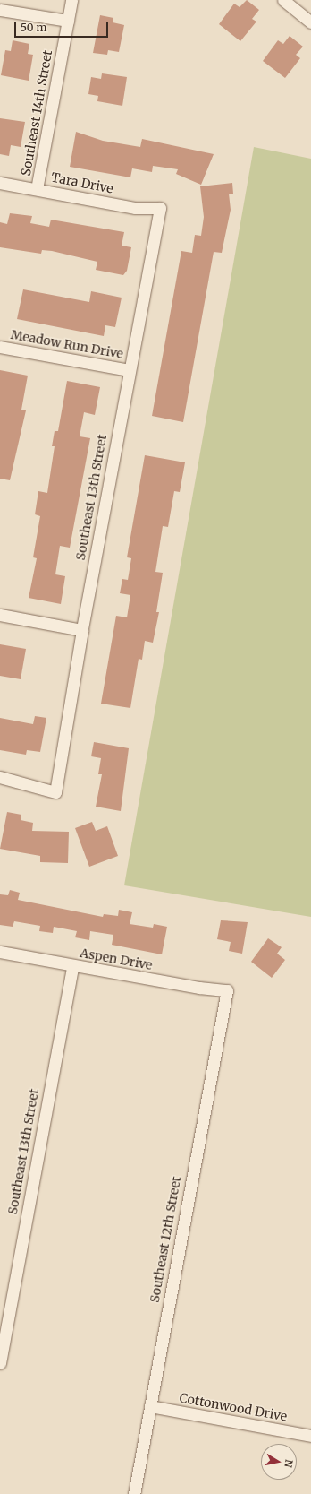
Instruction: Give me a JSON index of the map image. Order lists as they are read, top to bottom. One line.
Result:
{"streets":{"street":["Southeast 14th Street","Tara Drive","Meadow Run Drive","Southeast 13th Street","Aspen Drive","Southeast 12th Street","Cottonwood Drive"]},"crossings":[["Southeast 14th Street","Tara Drive"],["Tara Drive","Southeast 13th Street"],["Meadow Run Drive","Southeast 13th Street"],["Southeast 13th Street","Aspen Drive"],["Aspen Drive","Southeast 12th Street"],["Southeast 12th Street","Cottonwood Drive"]],"scale_bar":"50 m","north":"right"}
